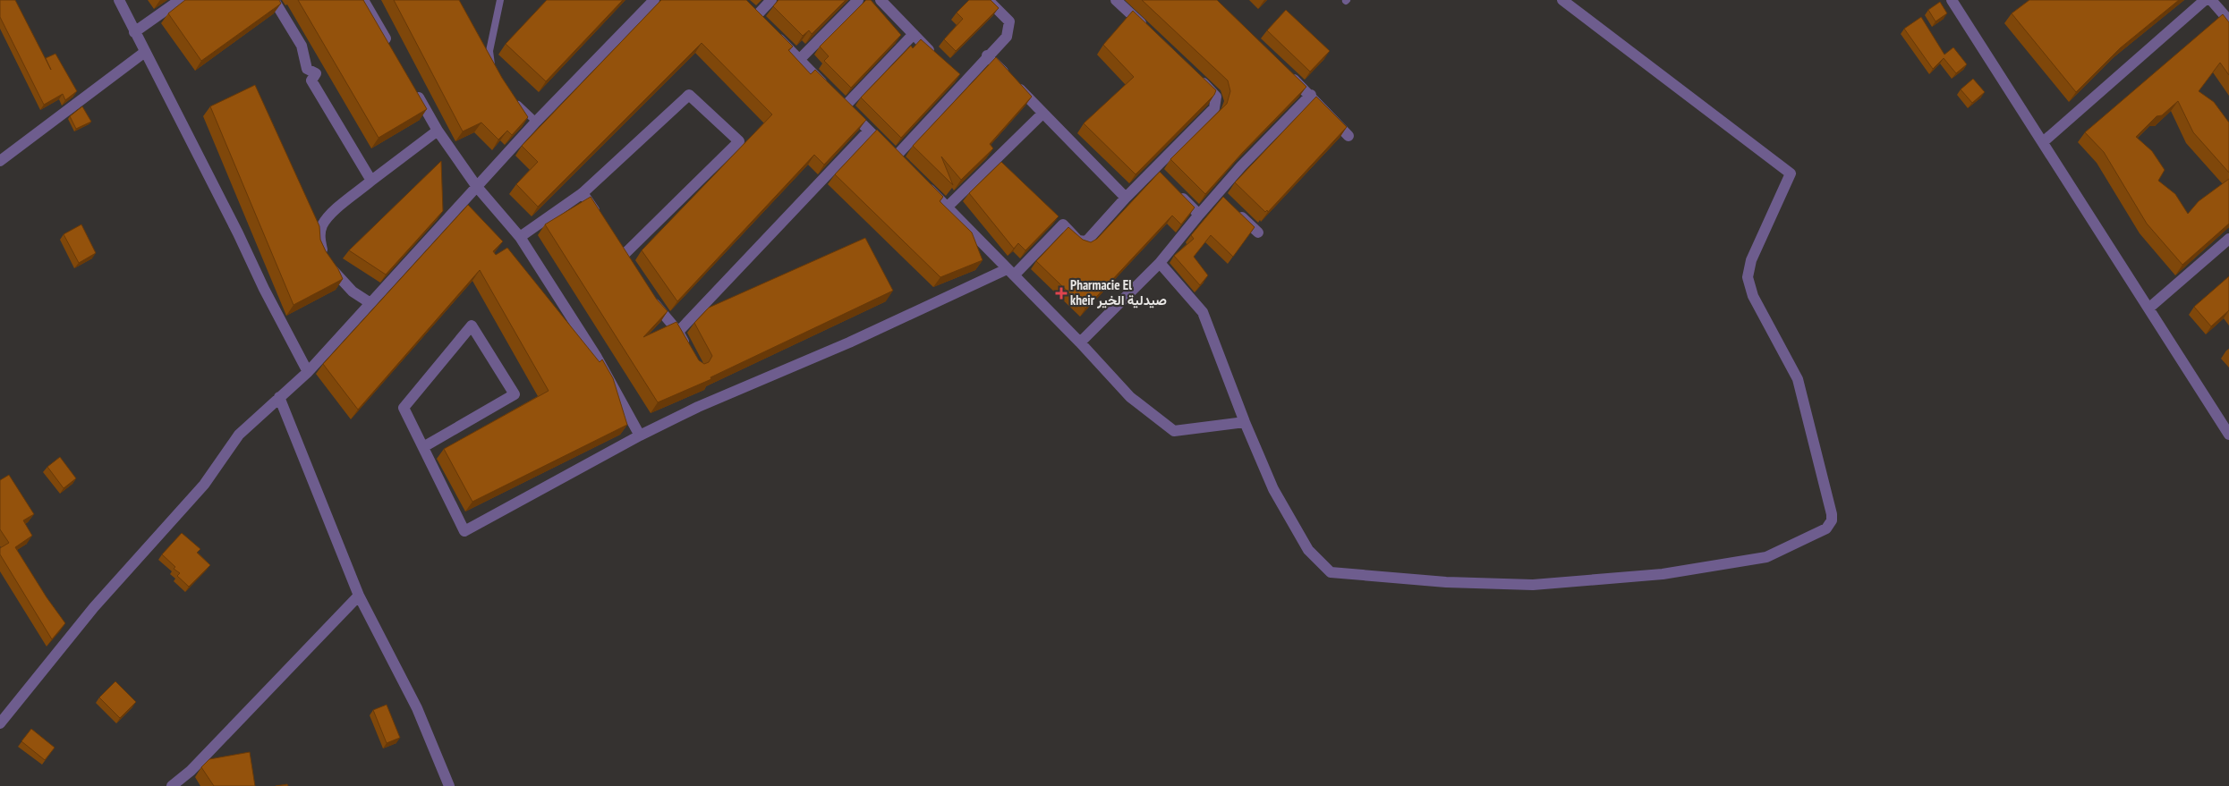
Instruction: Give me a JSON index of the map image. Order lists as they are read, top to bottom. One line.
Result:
{"places":{"health":["Pharmacie El kheir صيدلية الخير"]}}
